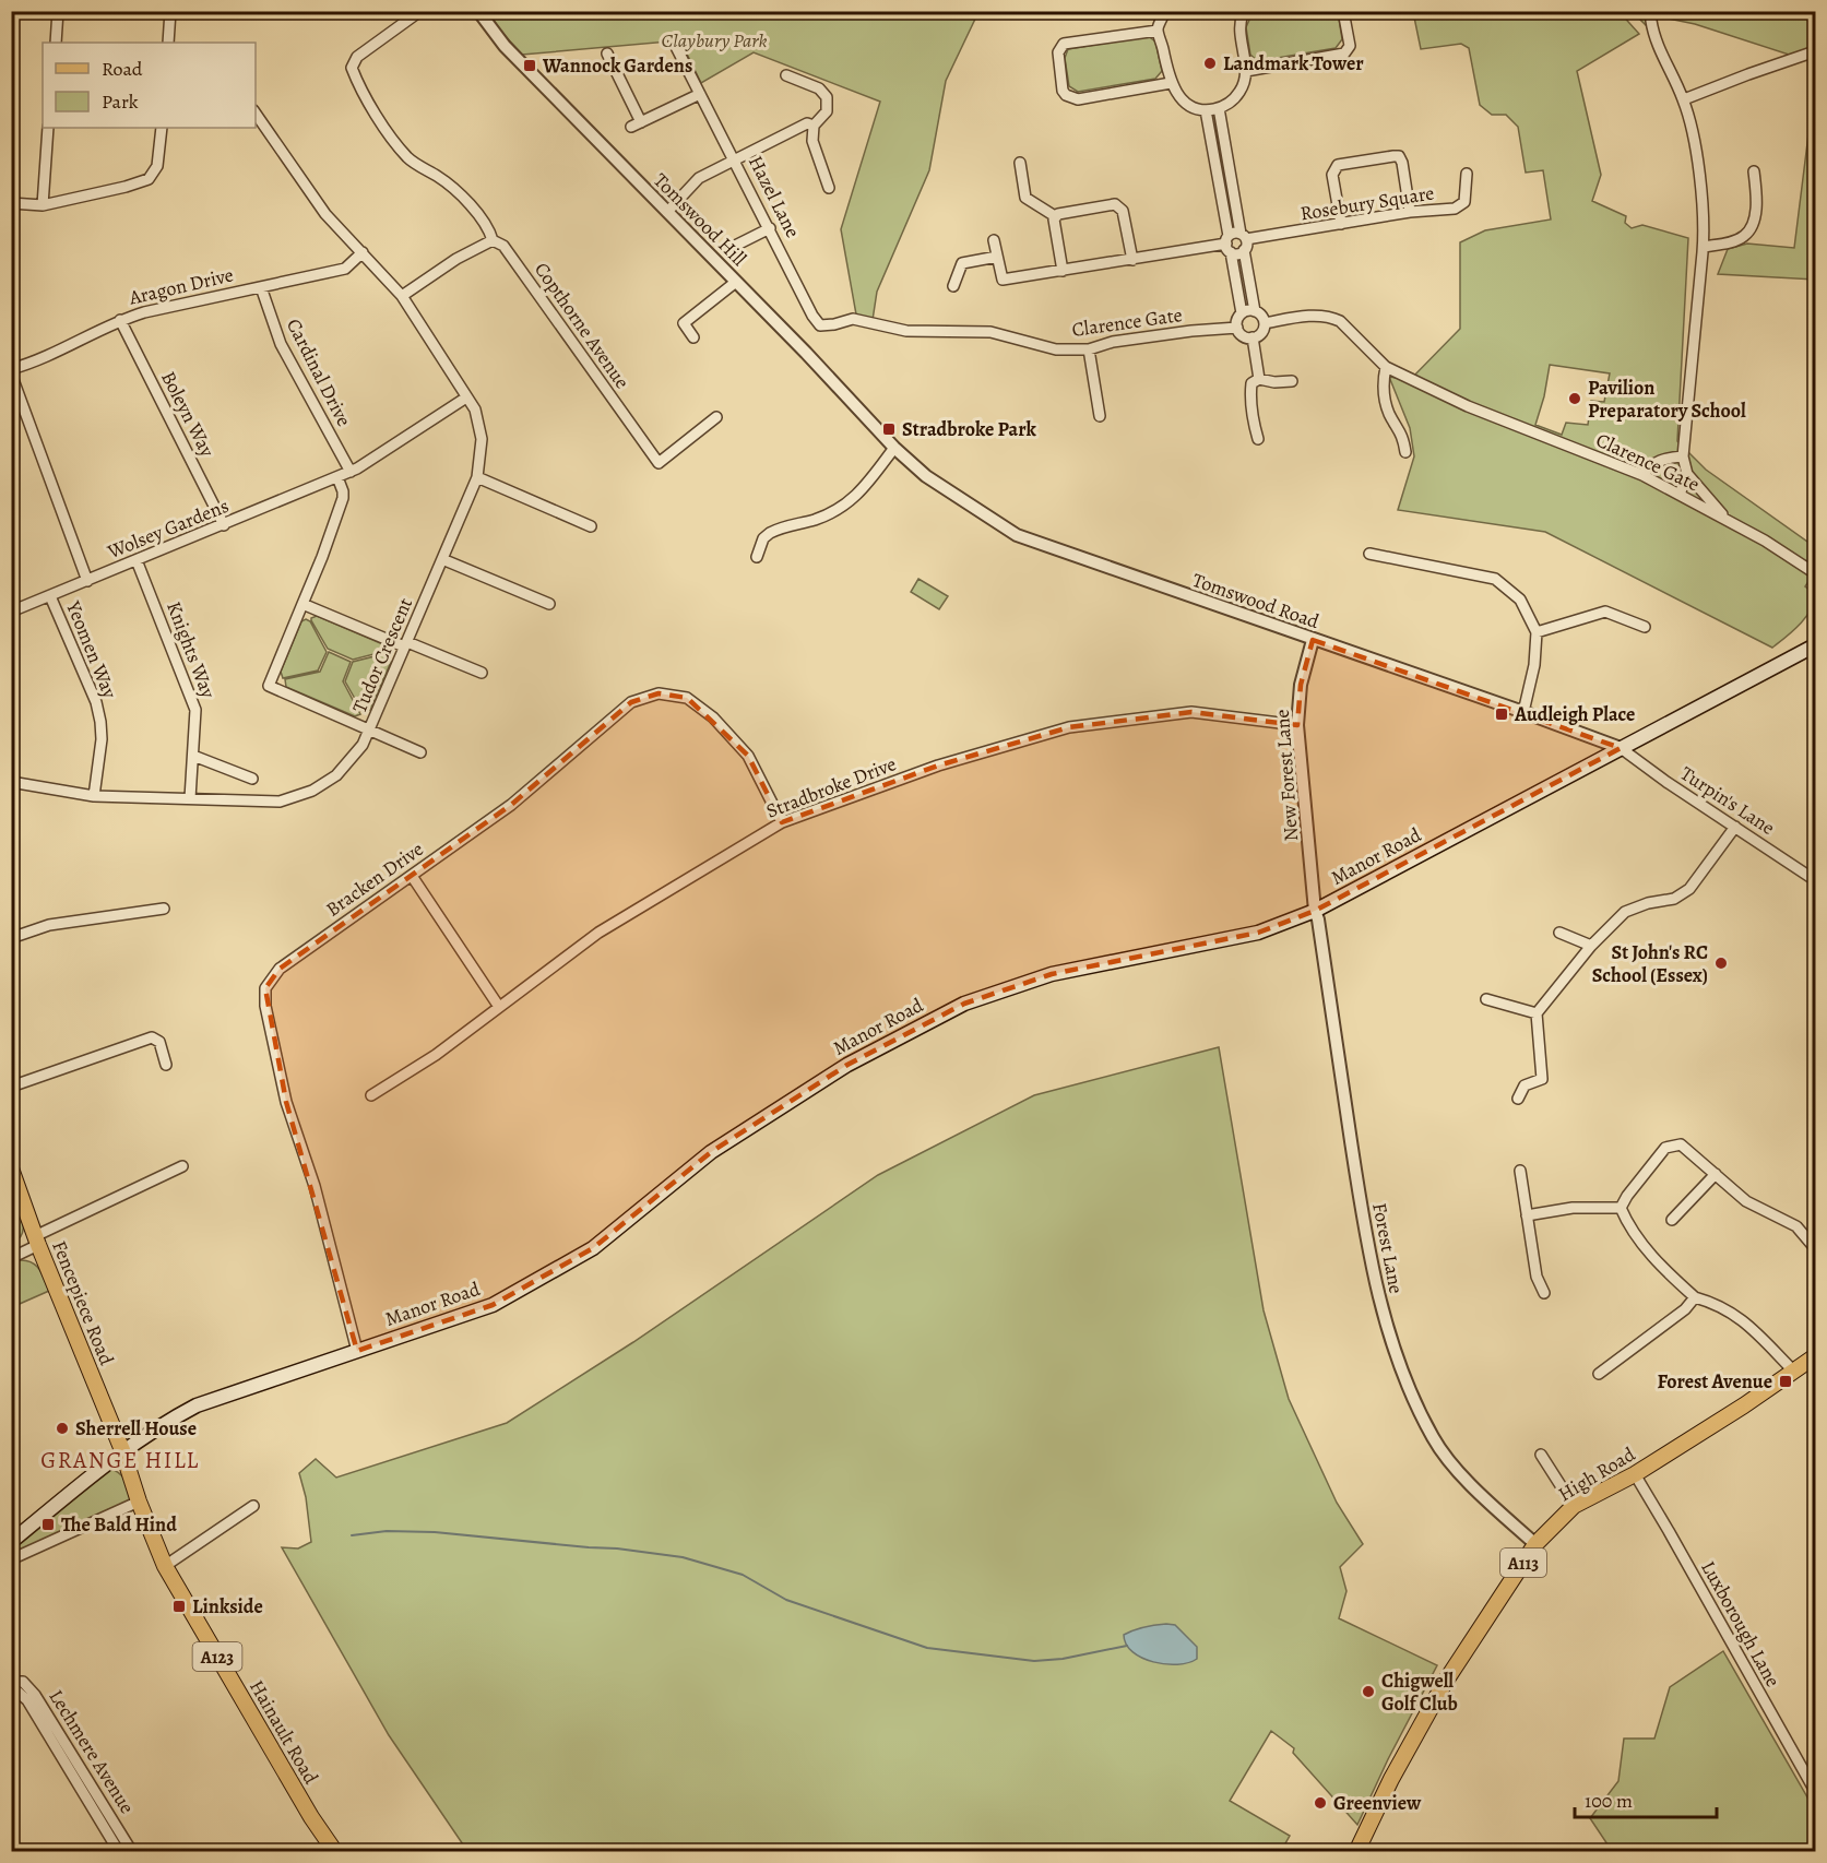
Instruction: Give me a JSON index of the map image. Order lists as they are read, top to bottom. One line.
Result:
{"streets":{"main road":["Manor Road","Fencepiece Road","High Road","A113","A123","Hainault Road"],"street":["Hazel Lane","Rosebury Square","Tomswood Hill","Aragon Drive","Clarence Gate","Copthorne Avenue","Cardinal Drive","Boleyn Way","Wolsey Gardens","Tomswood Road","Yeomen Way","Knights Way","Tudor Crescent","New Forest Lane","Stradbroke Drive","Turpin's Lane","Bracken Drive","Forest Lane","Luxborough Lane","Lechmere Avenue"]},"crossings":[["Hazel Lane","Clarence Gate"],["Tomswood Hill","Tomswood Road"],["Aragon Drive","Cardinal Drive"],["Aragon Drive","Boleyn Way"],["Aragon Drive","Tudor Crescent"],["Cardinal Drive","Wolsey Gardens"],["Boleyn Way","Wolsey Gardens"],["Wolsey Gardens","Yeomen Way"],["Wolsey Gardens","Knights Way"],["Wolsey Gardens","Tudor Crescent"],["Tomswood Road","New Forest Lane"],["Tomswood Road","Turpin's Lane"],["Tomswood Road","Manor Road"],["Yeomen Way","Tudor Crescent"],["Knights Way","Tudor Crescent"],["New Forest Lane","Stradbroke Drive"],["New Forest Lane","Manor Road"],["New Forest Lane","Forest Lane"],["Stradbroke Drive","Bracken Drive"],["Turpin's Lane","Manor Road"],["Manor Road","Bracken Drive"],["Manor Road","Forest Lane"],["Manor Road","Fencepiece Road"],["Manor Road","Hainault Road"],["Forest Lane","High Road"],["Fencepiece Road","Hainault Road"],["High Road","Luxborough Lane"]],"districts":["GRANGE HILL"],"parks":["Claybury Park"],"places":{"other":["Landmark Tower","Pavilion Preparatory School","St John's RC School (Essex)","Sherrell House","Chigwell Golf Club","Greenview"],"transit":["Wannock Gardens","Stradbroke Park","Audleigh Place","Forest Avenue","The Bald Hind","Linkside"]},"legend":["Road","Park"],"scale_bar":"100 m"}
